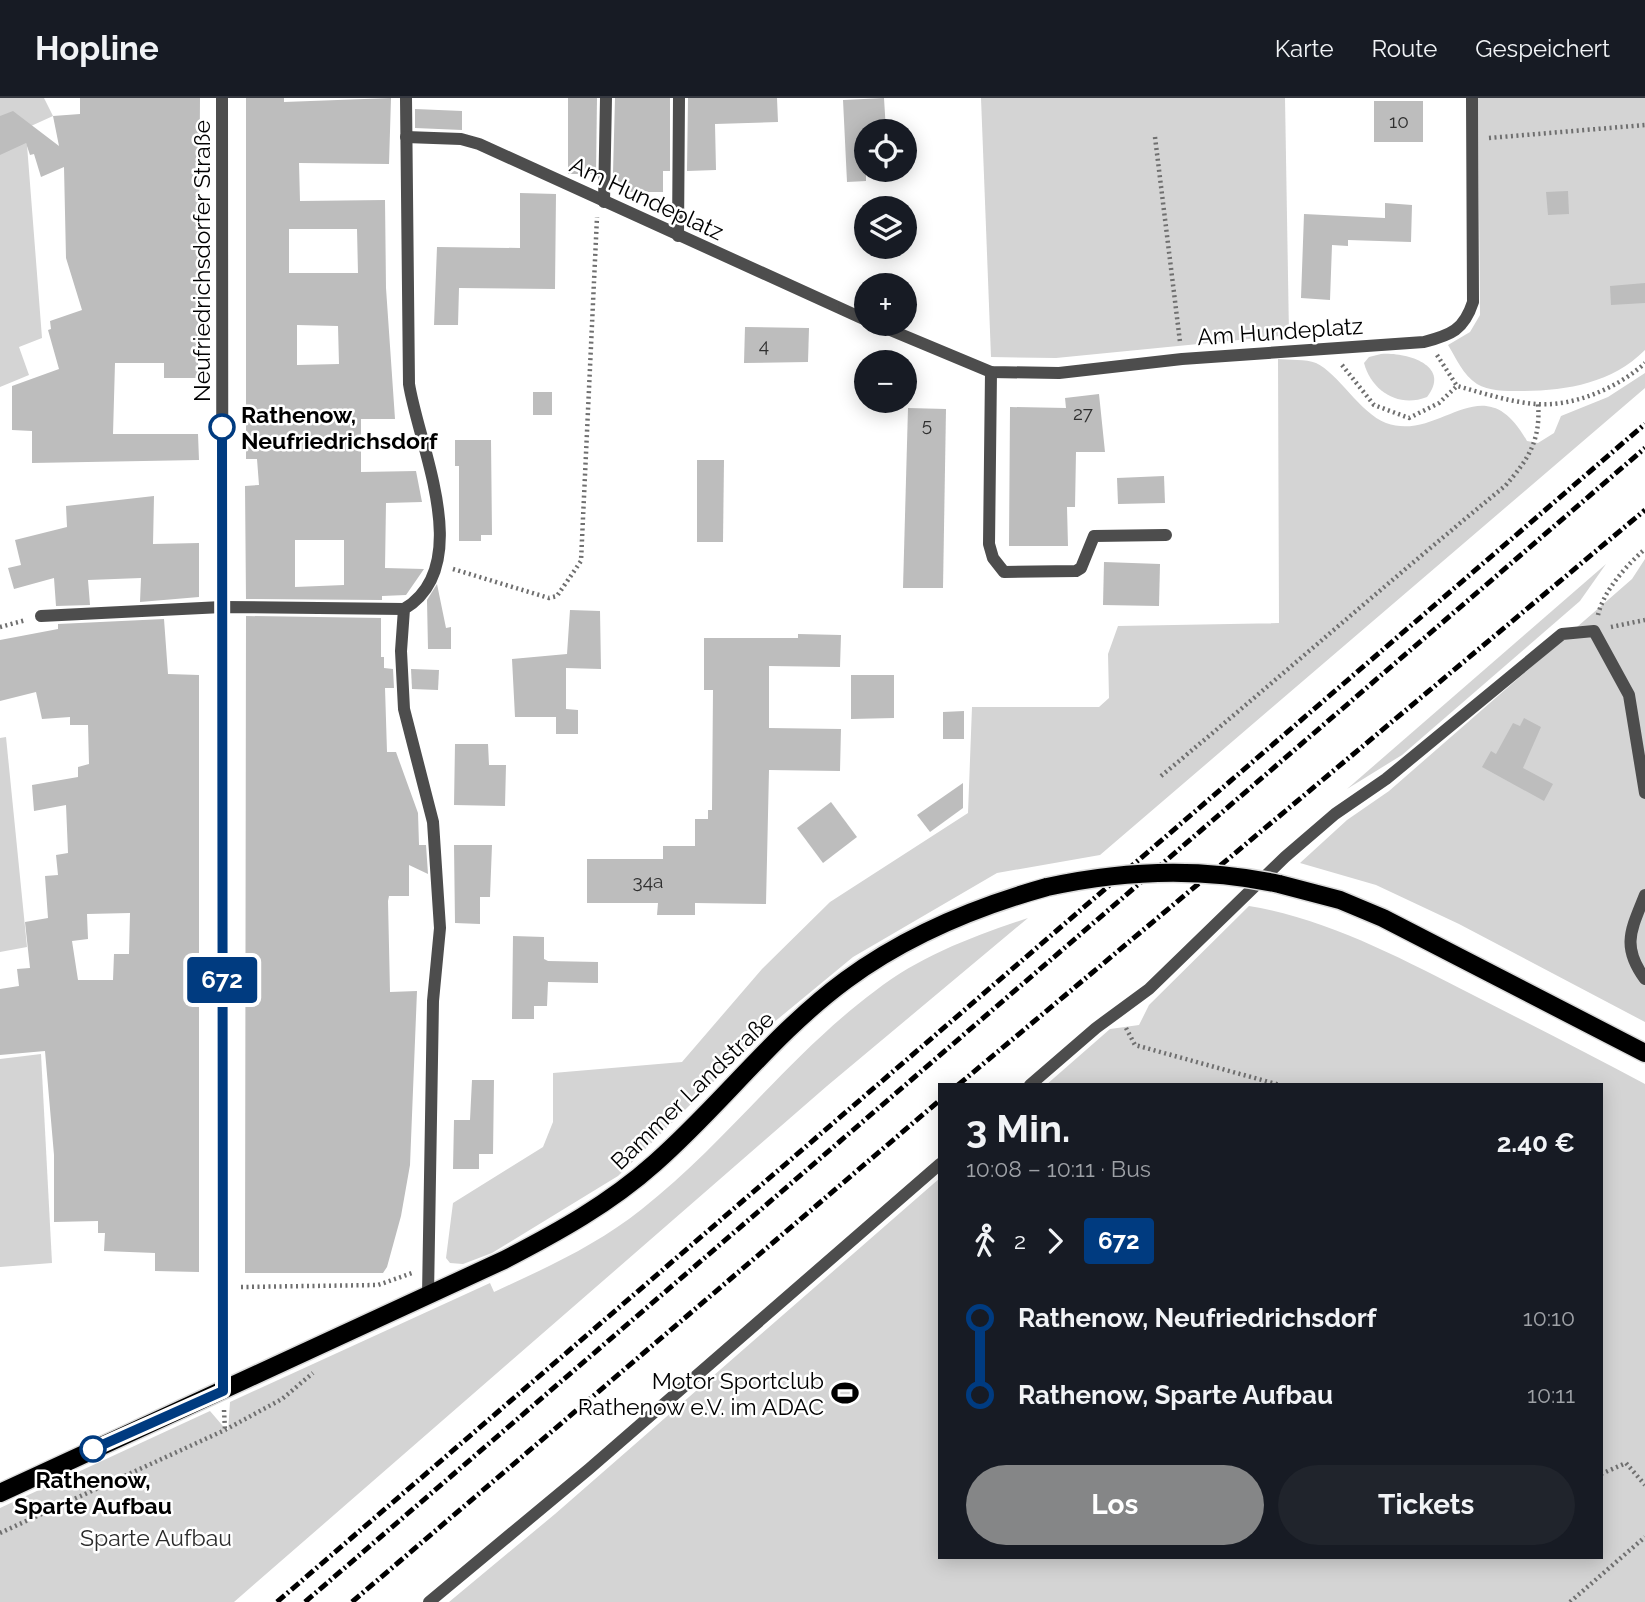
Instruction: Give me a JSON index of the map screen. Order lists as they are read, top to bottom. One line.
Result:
{"streets":{"main road":["Bammer Landstraße"],"street":["Am Hundeplatz","Neufriedrichsdorfer Straße"]},"crossings":[["Neufriedrichsdorfer Straße","Bammer Landstraße"]],"parks":["Sparte Aufbau"],"places":{"other":["Rathenow, Neufriedrichsdorf","Rathenow, Sparte Aufbau"],"sports":["Motor Sportclub Rathenow e.V. im ADAC"]},"lines":["bus line 672"],"house_numbers":["10","4","27","5","34a"],"page":{"header":"Hopline","nav":["Karte","Route","Gespeichert"],"on_map":"672","map_buttons":["+","−"],"heading":["3 Min.","10:08 – 10:11 · Bus","2.40 €"],"legs":["2","672"],"list":[{"name":"Rathenow, Neufriedrichsdorf","value":"10:10"},{"name":"Rathenow, Sparte Aufbau","value":"10:11"}],"buttons":["Los","Tickets"]}}
